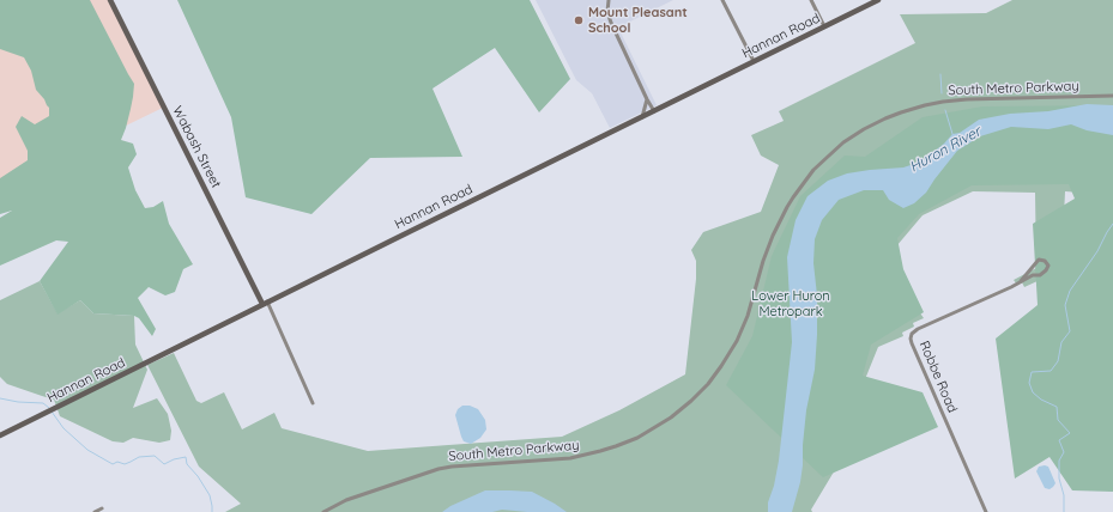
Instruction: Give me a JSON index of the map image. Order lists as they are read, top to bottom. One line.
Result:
{"streets":{"street":["Hannan Road","South Metro Parkway","Wabash Street","Robbe Road"]},"crossings":[["Hannan Road","Wabash Street"]],"water":["Huron River"],"parks":["Lower Huron Metropark"],"places":["Mount Pleasant School"]}
